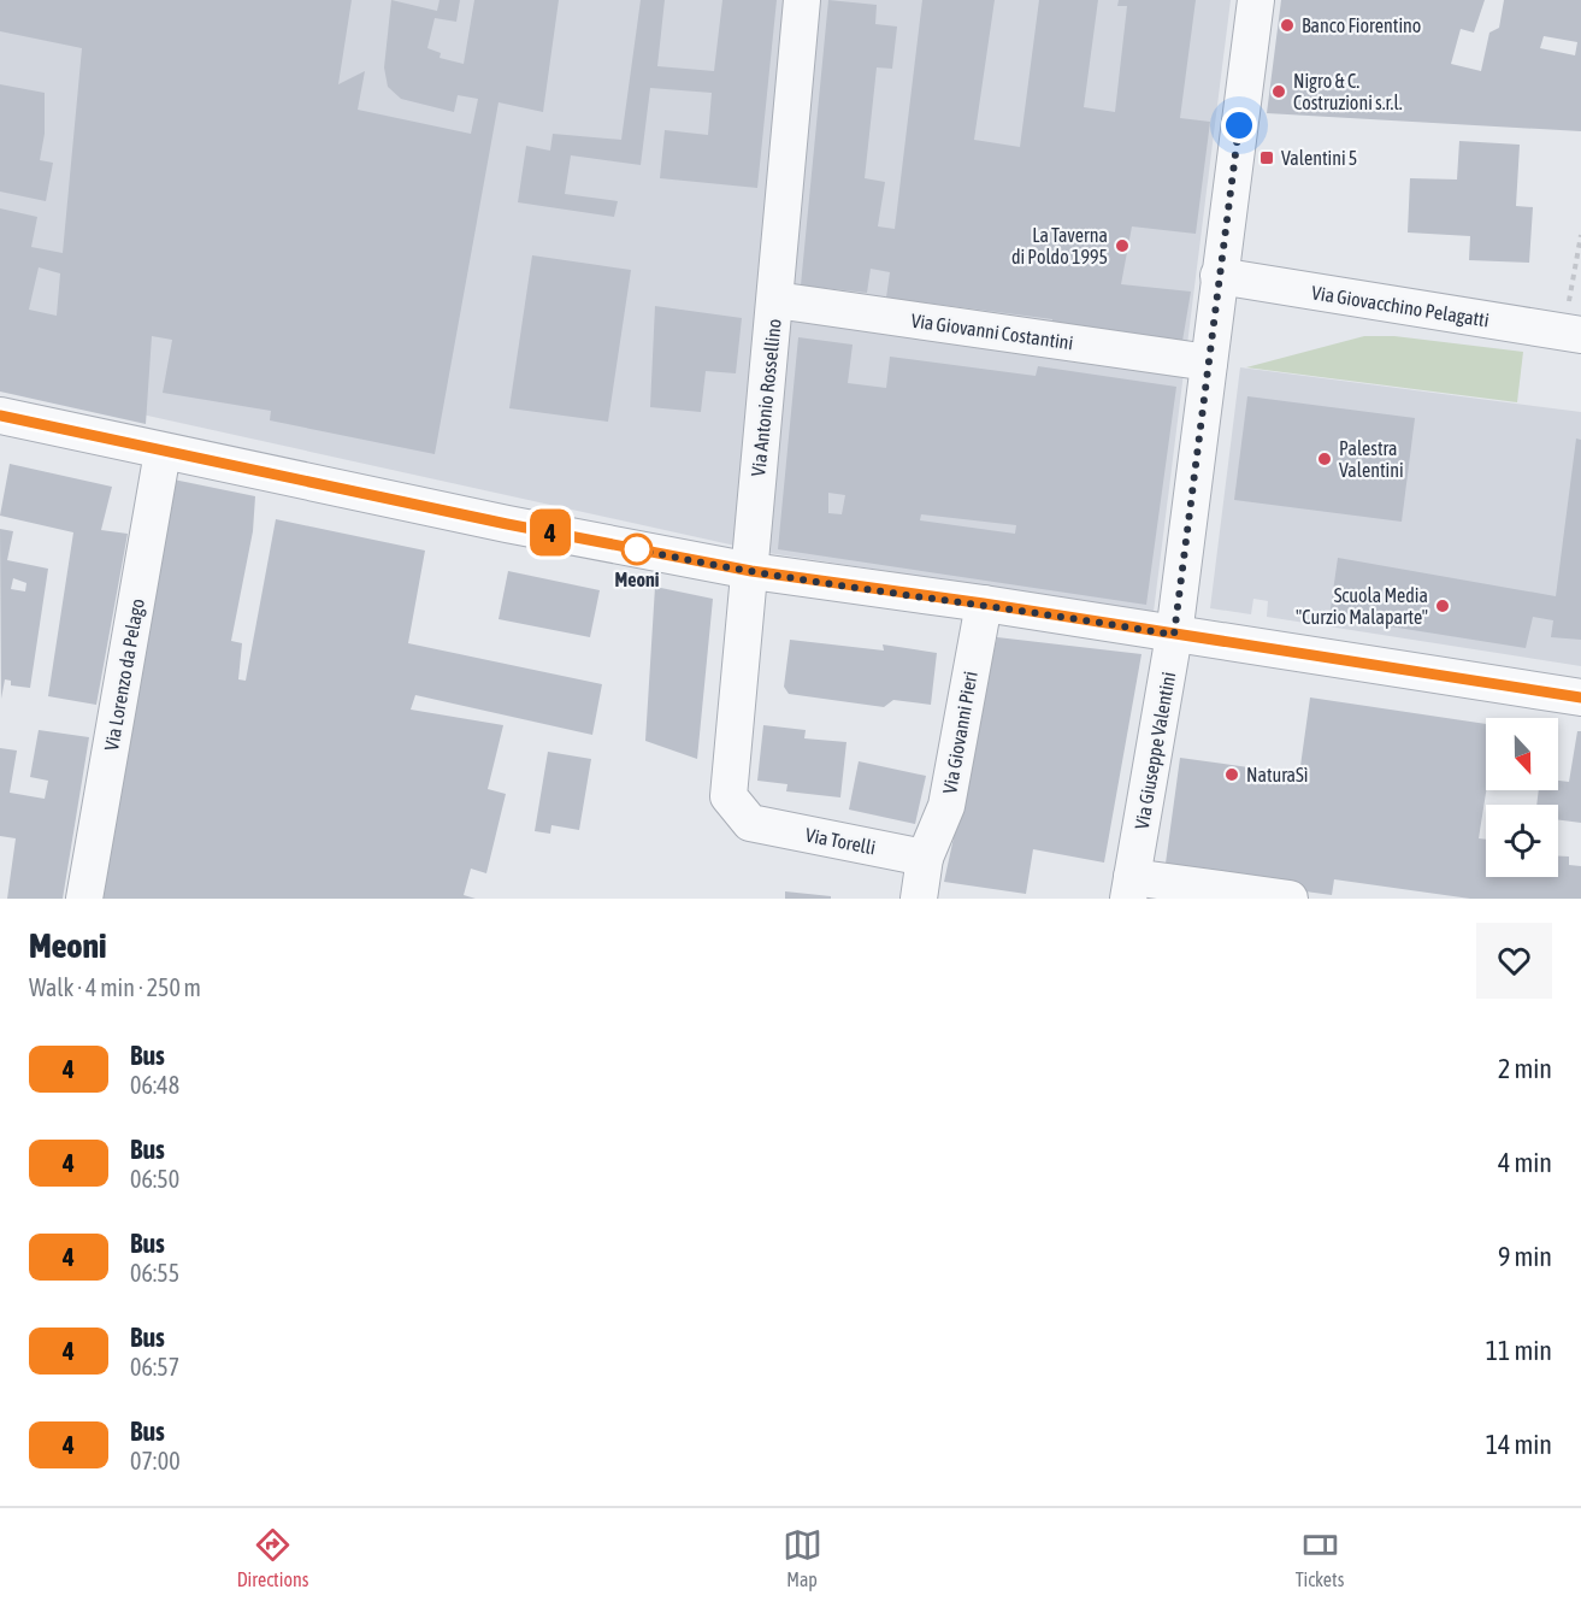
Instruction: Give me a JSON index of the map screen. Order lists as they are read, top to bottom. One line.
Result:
{"streets":{"street":["Via Giovacchino Pelagatti","Via Giovanni Costantini","Via Antonio Rossellino","Via Lorenzo da Pelago","Via Giovanni Pieri","Via Giuseppe Valentini","Via Torelli"]},"crossings":[["Via Giovacchino Pelagatti","Via Giuseppe Valentini"],["Via Giovanni Costantini","Via Antonio Rossellino"],["Via Giovanni Costantini","Via Giuseppe Valentini"],["Via Antonio Rossellino","Via Torelli"],["Via Giovanni Pieri","Via Torelli"]],"places":{"other":["Banco Fiorentino","Nigro & C. Costruzioni s.r.l.","La Taverna di Poldo 1995","Palestra Valentini","Meoni","Scuola Media \"Curzio Malaparte\"","NaturaSì"],"transit":["Valentini 5"]},"lines":["bus line 4"],"north":"bottom","page":{"on_map":"4","heading":["Meoni","Walk · 4 min · 250 m"],"list":[{"mark":"4","name":"Bus","note":"06:48","value":"2 min"},{"mark":"4","name":"Bus","note":"06:50","value":"4 min"},{"mark":"4","name":"Bus","note":"06:55","value":"9 min"},{"mark":"4","name":"Bus","note":"06:57","value":"11 min"},{"mark":"4","name":"Bus","note":"07:00","value":"14 min"}],"tabs":["Directions","Map","Tickets"]}}
